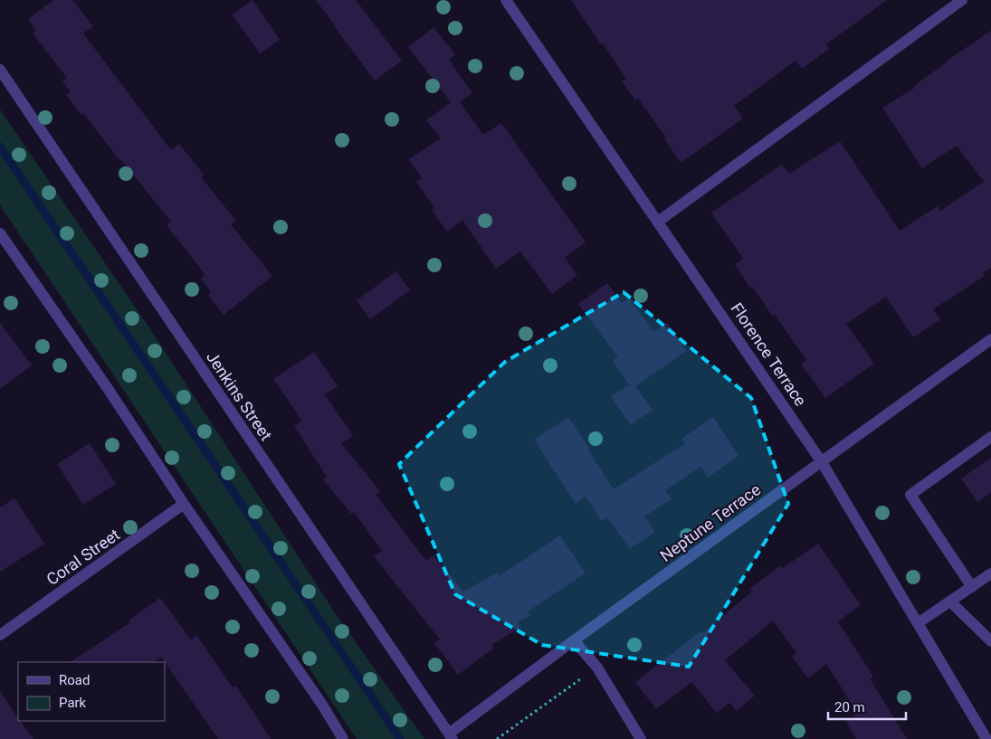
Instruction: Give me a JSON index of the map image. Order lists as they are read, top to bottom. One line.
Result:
{"streets":{"street":["Florence Terrace","Jenkins Street","Neptune Terrace","Coral Street"]},"crossings":[["Florence Terrace","Neptune Terrace"],["Jenkins Street","Neptune Terrace"]],"legend":["Road","Park"],"scale_bar":"20 m"}
